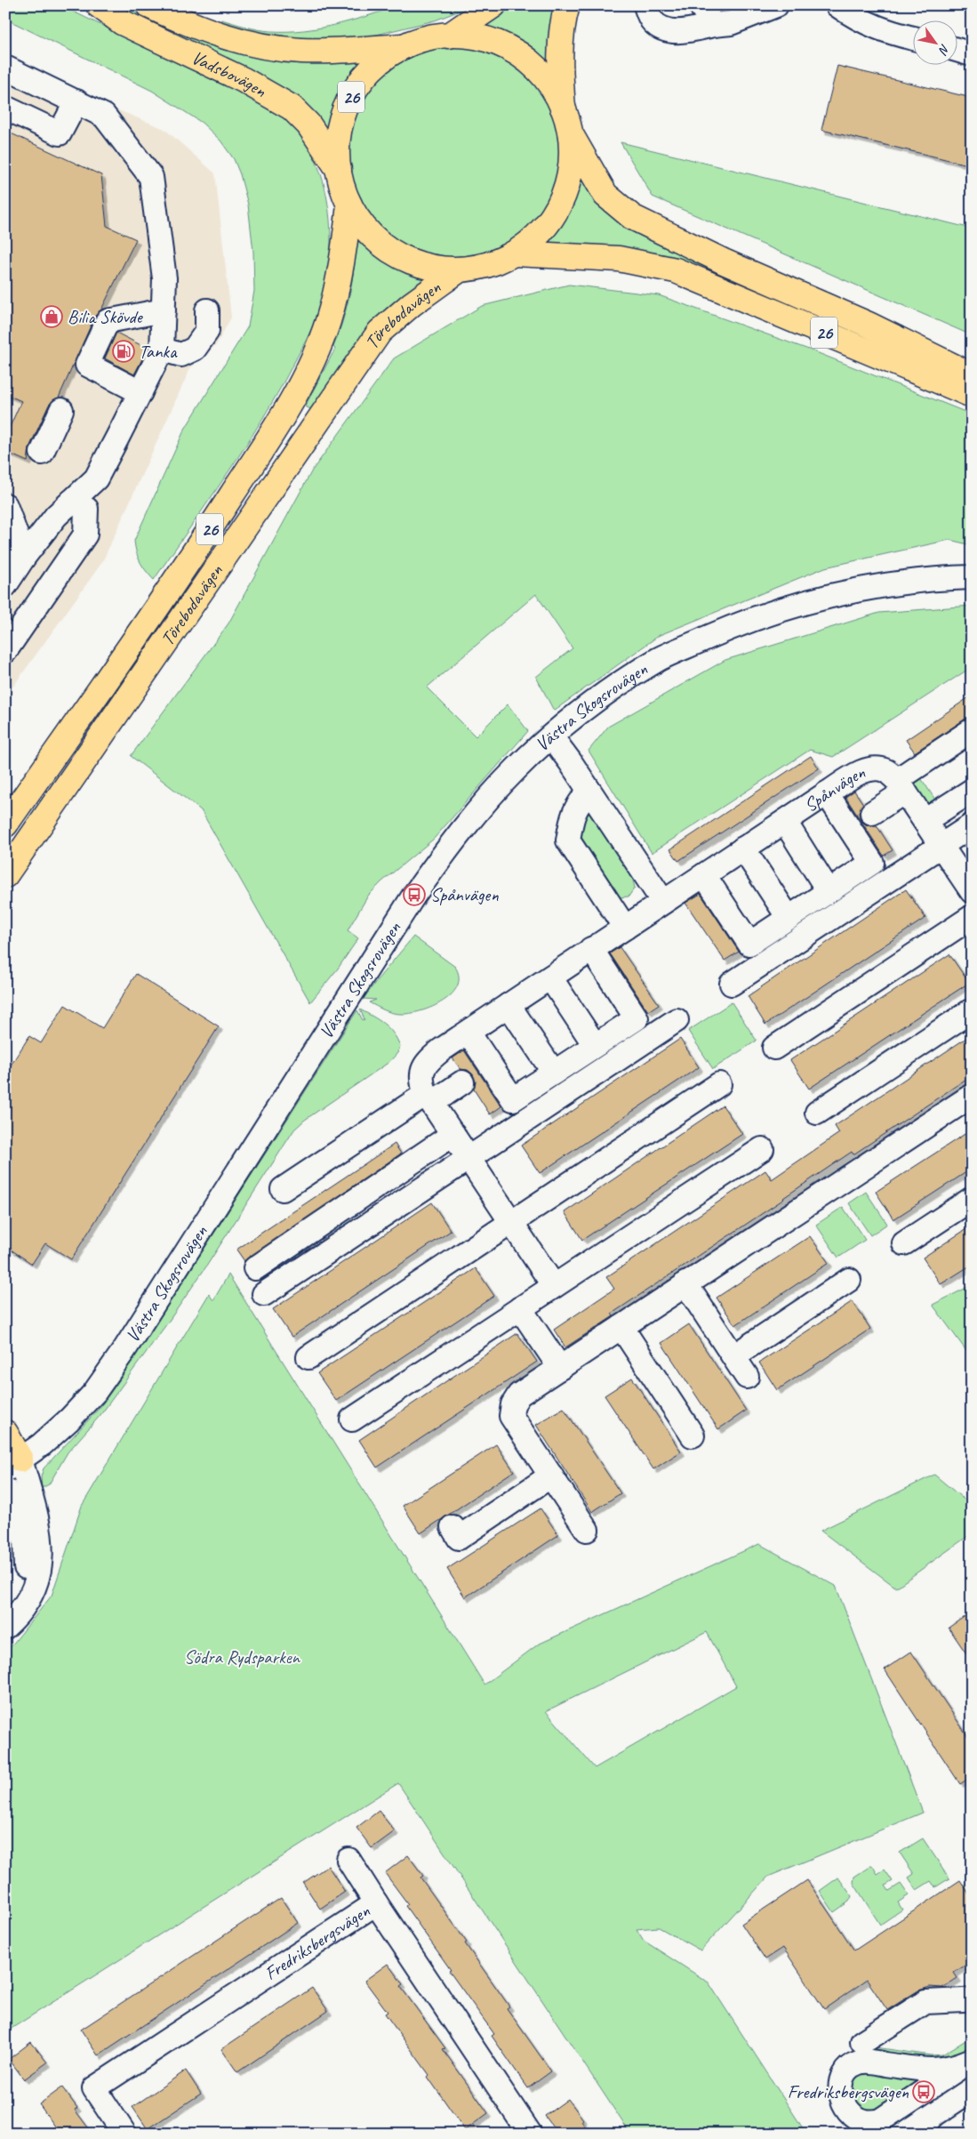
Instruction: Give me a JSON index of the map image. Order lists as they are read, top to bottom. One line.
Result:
{"streets":{"main road":["Vadsbovägen","26","Törebodavägen"],"street":["Västra Skogsrovägen","Spånvägen","Fredriksbergsvägen"]},"crossings":[["Vadsbovägen","26"],["26","Törebodavägen"]],"parks":["Södra Rydsparken"],"places":{"shop":["Bilia Skövde"],"fuel station":["Tanka"],"bus stop":["Spånvägen","Fredriksbergsvägen"]},"north":"bottom right"}
